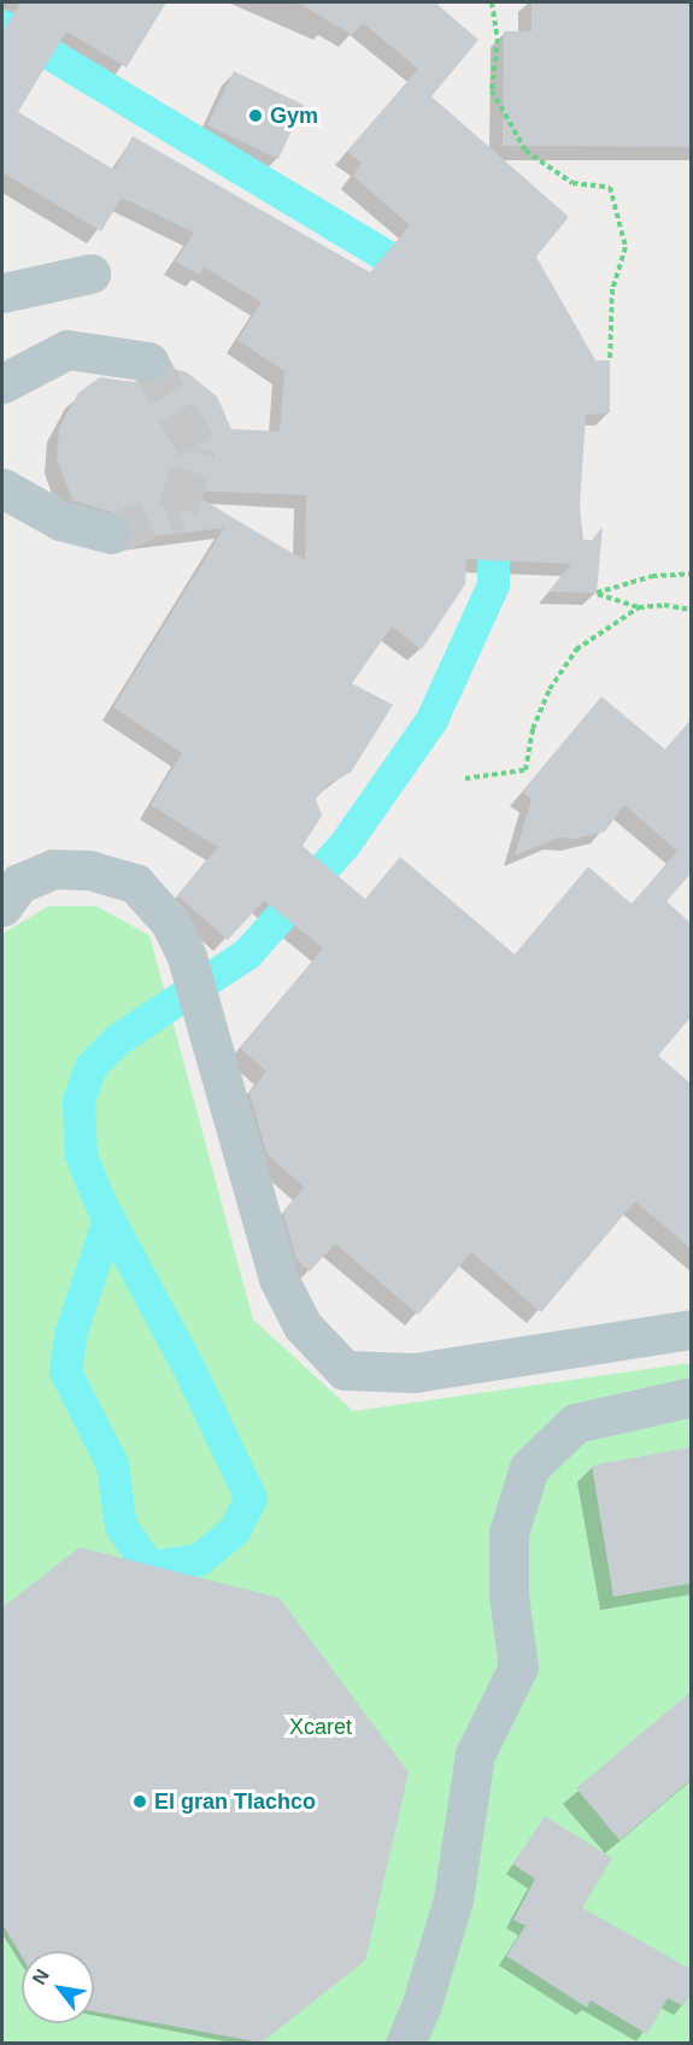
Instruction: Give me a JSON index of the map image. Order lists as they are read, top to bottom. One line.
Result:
{"parks":["Xcaret"],"places":["Gym","El gran Tlachco"],"north":"top left"}
